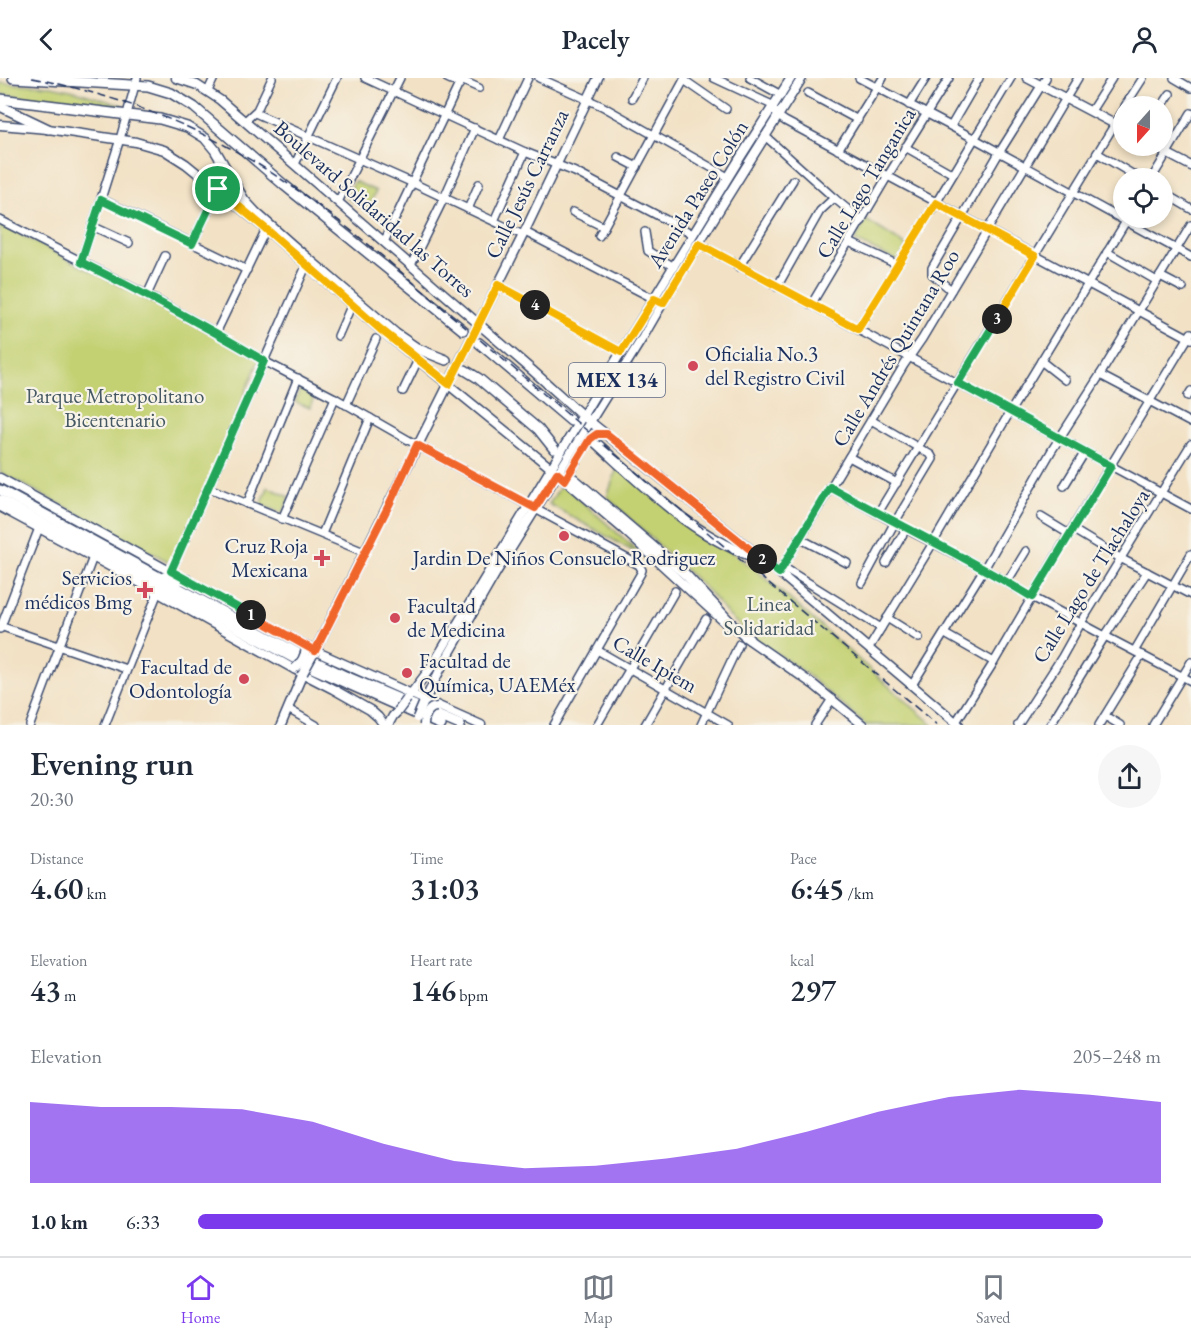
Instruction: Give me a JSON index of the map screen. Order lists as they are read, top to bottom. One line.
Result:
{"streets":{"highway":["Boulevard Solidaridad las Torres"],"main road":["Calle Jesús Carranza","Avenida Paseo Colón","MEX 134"],"street":["Calle Lago Tanganica","Calle Andrés Quintana Roo","Calle Lago de Tlachaloya","Calle Ipiem"]},"crossings":[["Calle Jesús Carranza","Boulevard Solidaridad las Torres"],["Avenida Paseo Colón","Boulevard Solidaridad las Torres"],["Boulevard Solidaridad las Torres","Calle Andrés Quintana Roo"]],"parks":["Parque Metropolitano Bicentenario","Linea Solidaridad"],"places":{"other":["Oficialia No.3 del Registro Civil","Jardin De Niños Consuelo Rodriguez","Facultad de Medicina","Facultad de Química, UAEMéx","Facultad de Odontología"],"health":["Cruz Roja Mexicana","Servicios médicos Bmg"]},"north":"bottom","page":{"header":"Pacely","pins":["4","3","2","1"],"heading":["Evening run","20:30"],"stats":[["Distance","4.60 km"],["Time","31:03"],["Pace","6:45 /km"],["Elevation","43 m"],["Heart rate","146 bpm"],["kcal","297"]],"chart":["Elevation","205–248 m"],"list":[{"name":"1.0 km","note":"6:33"}],"tabs":["Home","Map","Saved"]}}
